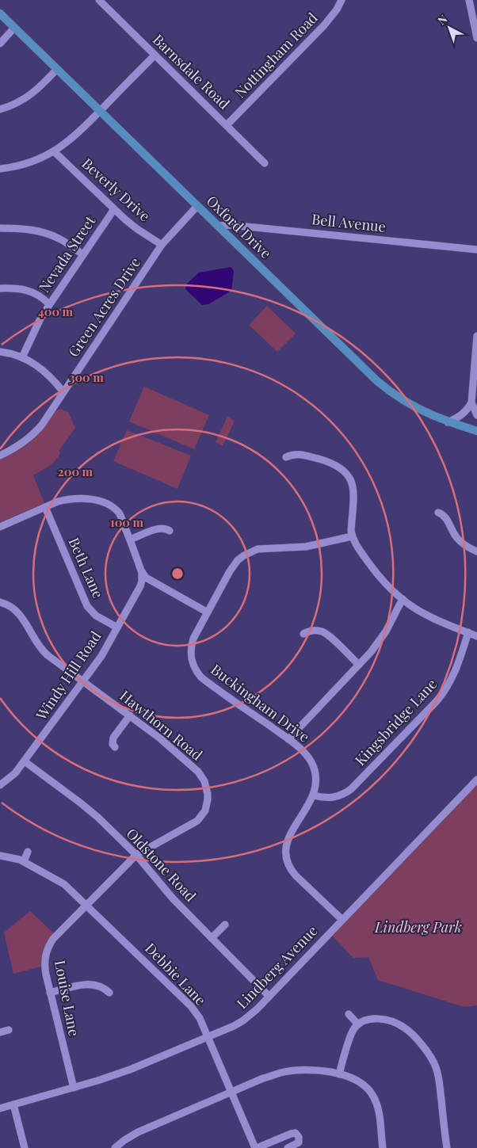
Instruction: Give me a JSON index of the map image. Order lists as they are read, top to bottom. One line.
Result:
{"streets":{"main road":["Oxford Drive"],"street":["Nottingham Road","Barnsdale Road","Beverly Drive","Bell Avenue","Nevada Street","Green Acres Drive","Beth Lane","Windy Hill Road","Buckingham Drive","Kingsbridge Lane","Hawthorn Road","Oldstone Road","Lindberg Avenue","Debbie Lane","Louise Lane"]},"crossings":[["Nottingham Road","Barnsdale Road"],["Beverly Drive","Nevada Street"],["Beverly Drive","Green Acres Drive"],["Bell Avenue","Oxford Drive"],["Oxford Drive","Green Acres Drive"],["Beth Lane","Windy Hill Road"],["Windy Hill Road","Hawthorn Road"],["Windy Hill Road","Oldstone Road"],["Buckingham Drive","Kingsbridge Lane"],["Buckingham Drive","Lindberg Avenue"],["Hawthorn Road","Oldstone Road"],["Hawthorn Road","Debbie Lane"],["Hawthorn Road","Louise Lane"],["Oldstone Road","Lindberg Avenue"],["Lindberg Avenue","Debbie Lane"],["Lindberg Avenue","Louise Lane"],["Debbie Lane","Louise Lane"]],"parks":["Lindberg Park"],"north":"top left","rings":["400 m","300 m","200 m","100 m"]}
